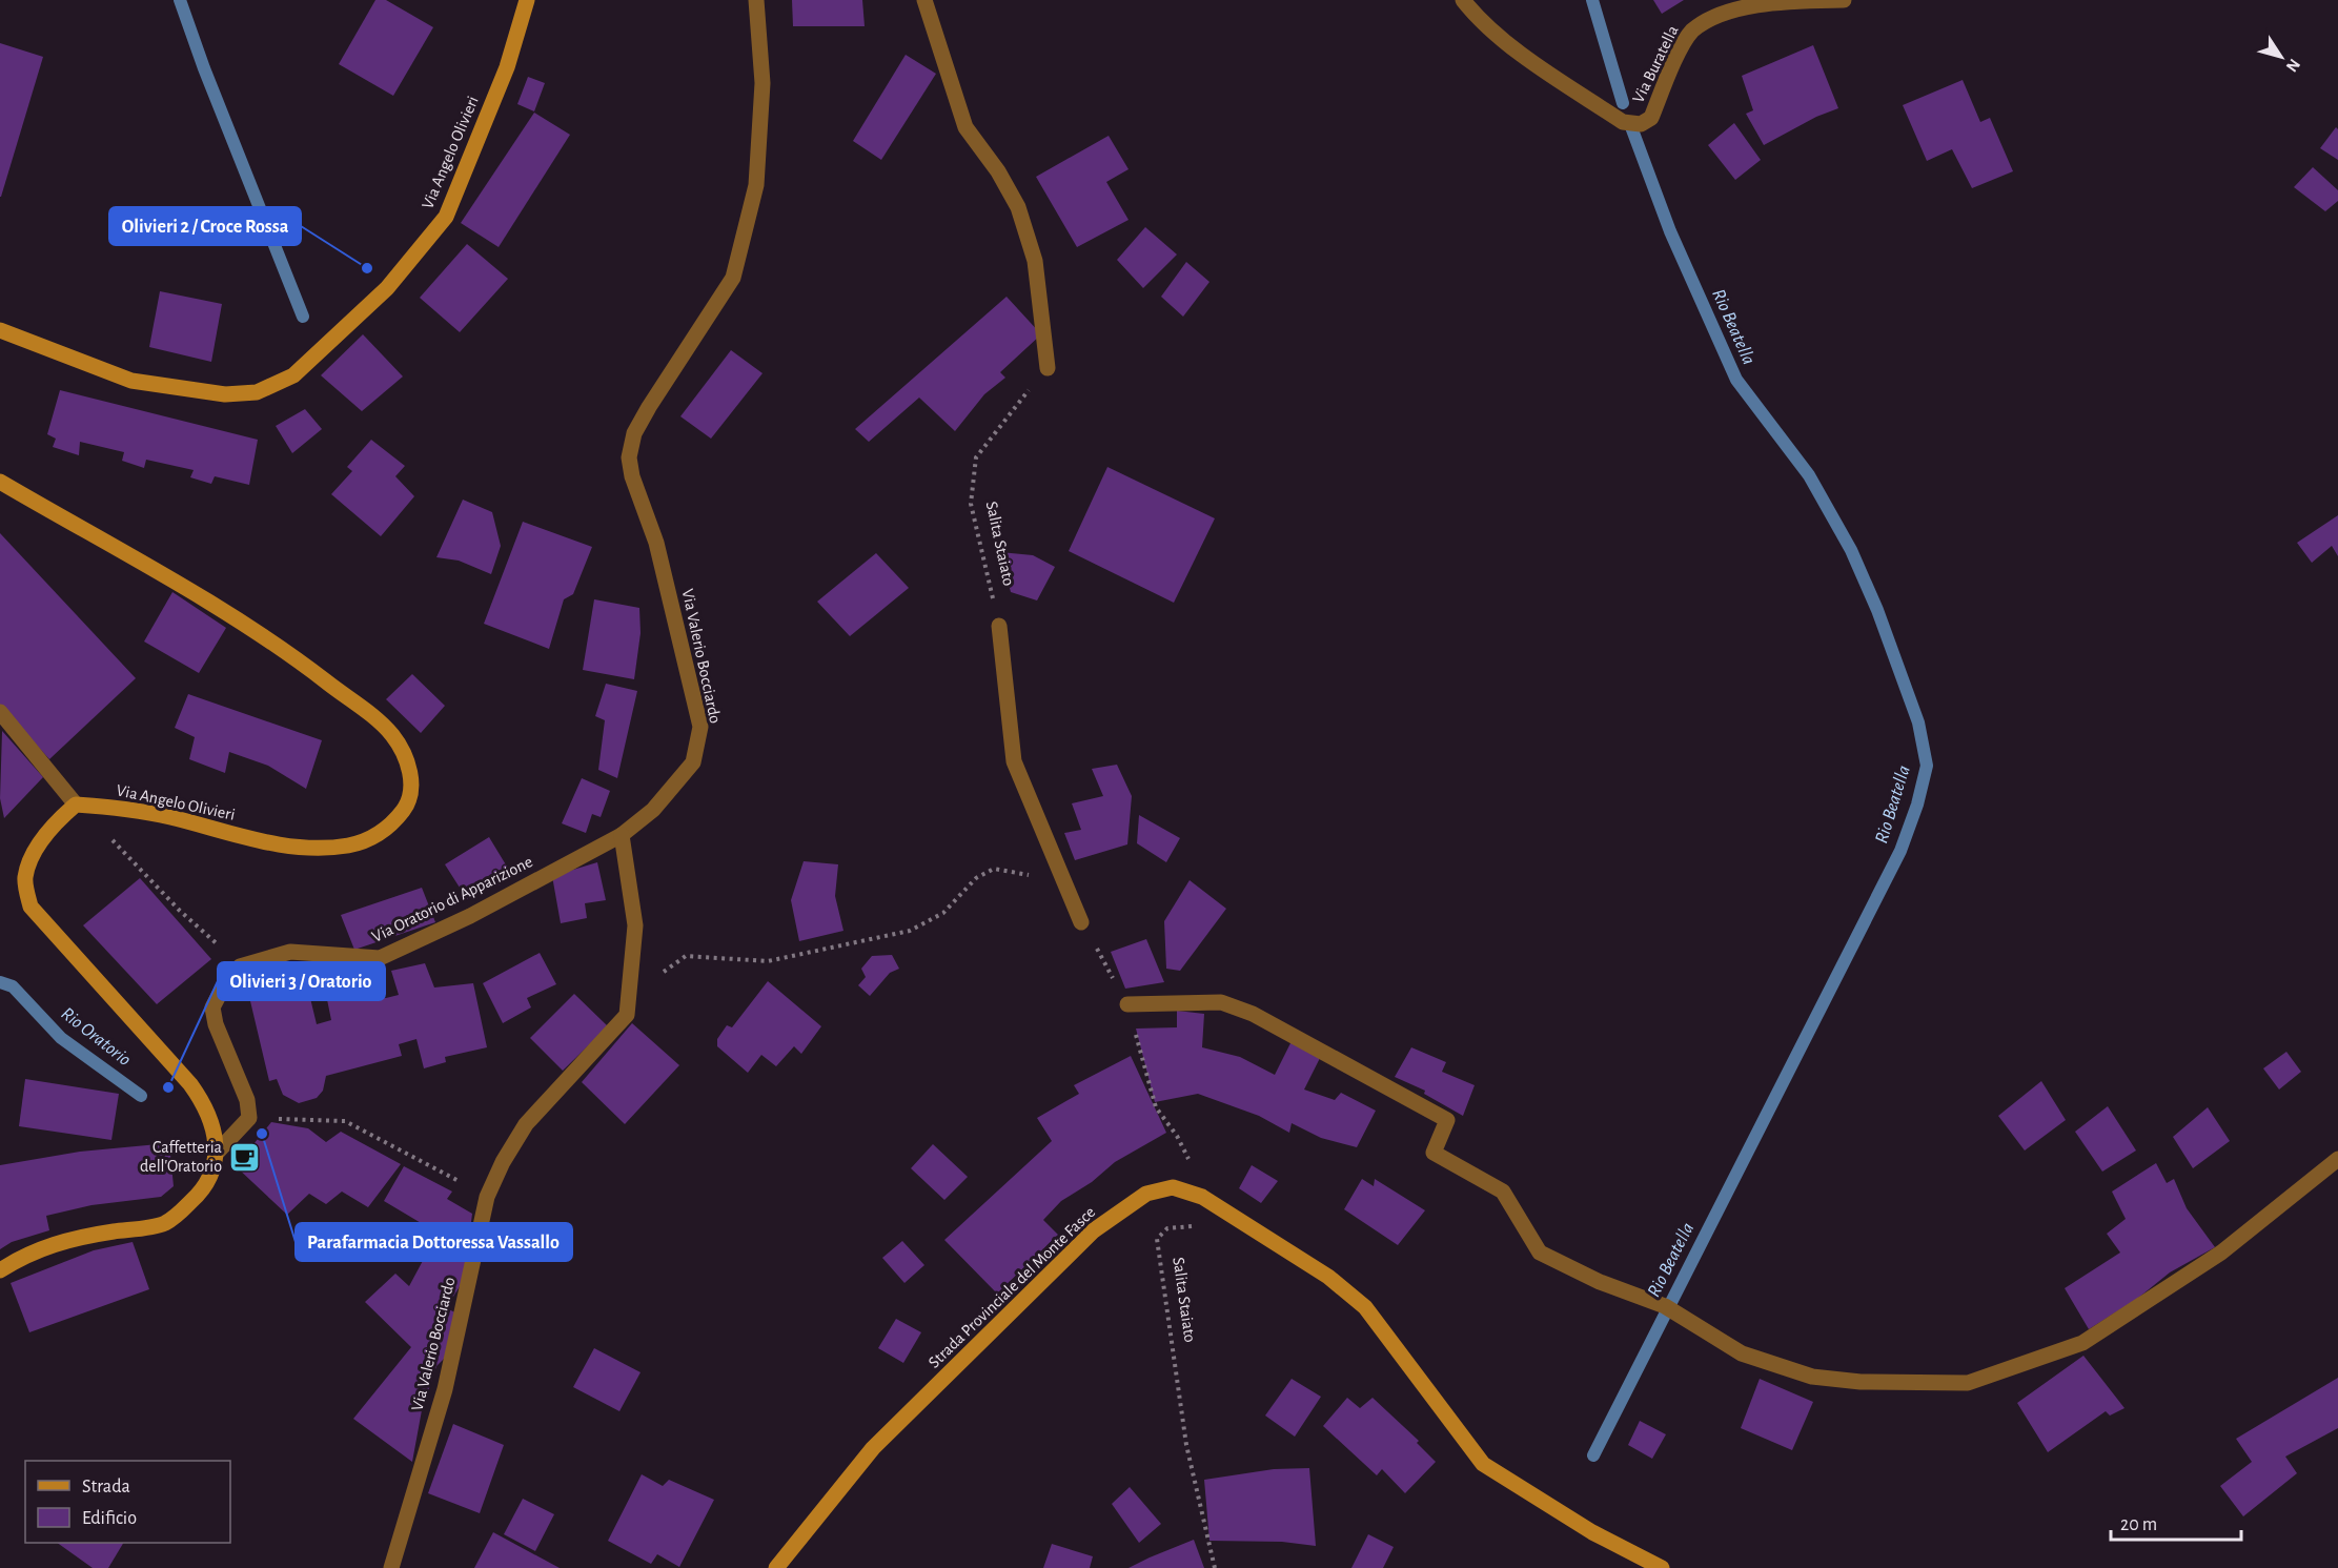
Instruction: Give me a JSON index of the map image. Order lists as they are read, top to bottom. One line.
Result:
{"streets":{"main road":["Via Angelo Olivieri","Strada Provinciale del Monte Fasce"],"street":["Via Buratella","Via Valerio Bocciardo","Via Oratorio di Apparizione"],"path":["Salita Staiato"]},"crossings":[["Salita Staiato","Strada Provinciale del Monte Fasce"],["Via Valerio Bocciardo","Via Oratorio di Apparizione"]],"water":["Rio Beatella","Rio Oratorio"],"places":{"other":["Olivieri 2 / Croce Rossa","Olivieri 3 / Oratorio","Parafarmacia Dottoressa Vassallo"],"cafe":["Caffetteria dell'Oratorio"]},"legend":["Strada","Edificio"],"scale_bar":"20 m","north":"bottom right"}
